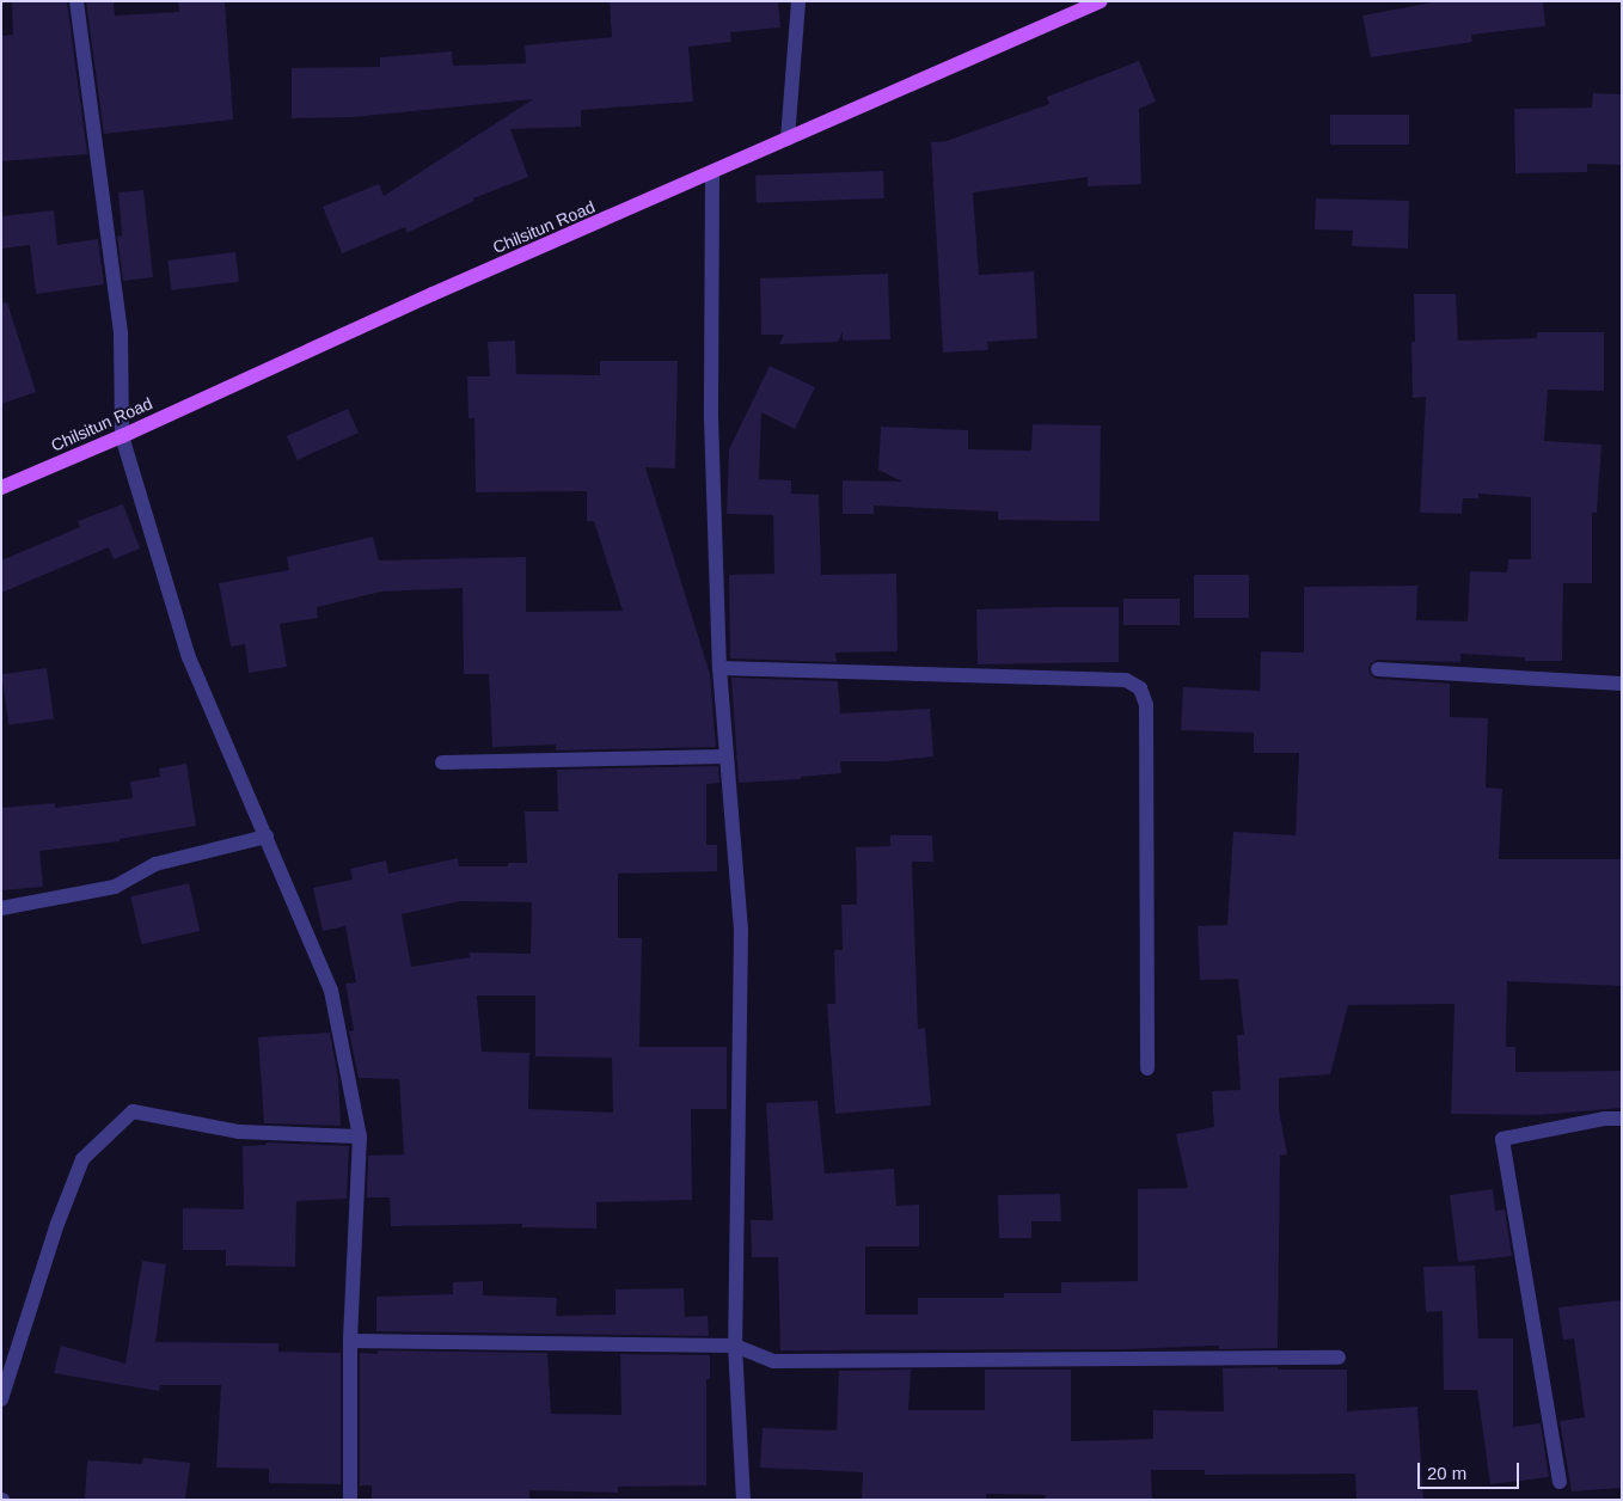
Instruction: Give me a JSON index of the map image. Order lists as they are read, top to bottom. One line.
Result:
{"streets":{"main road":["Chilsitun Road"]},"scale_bar":"20 m"}
